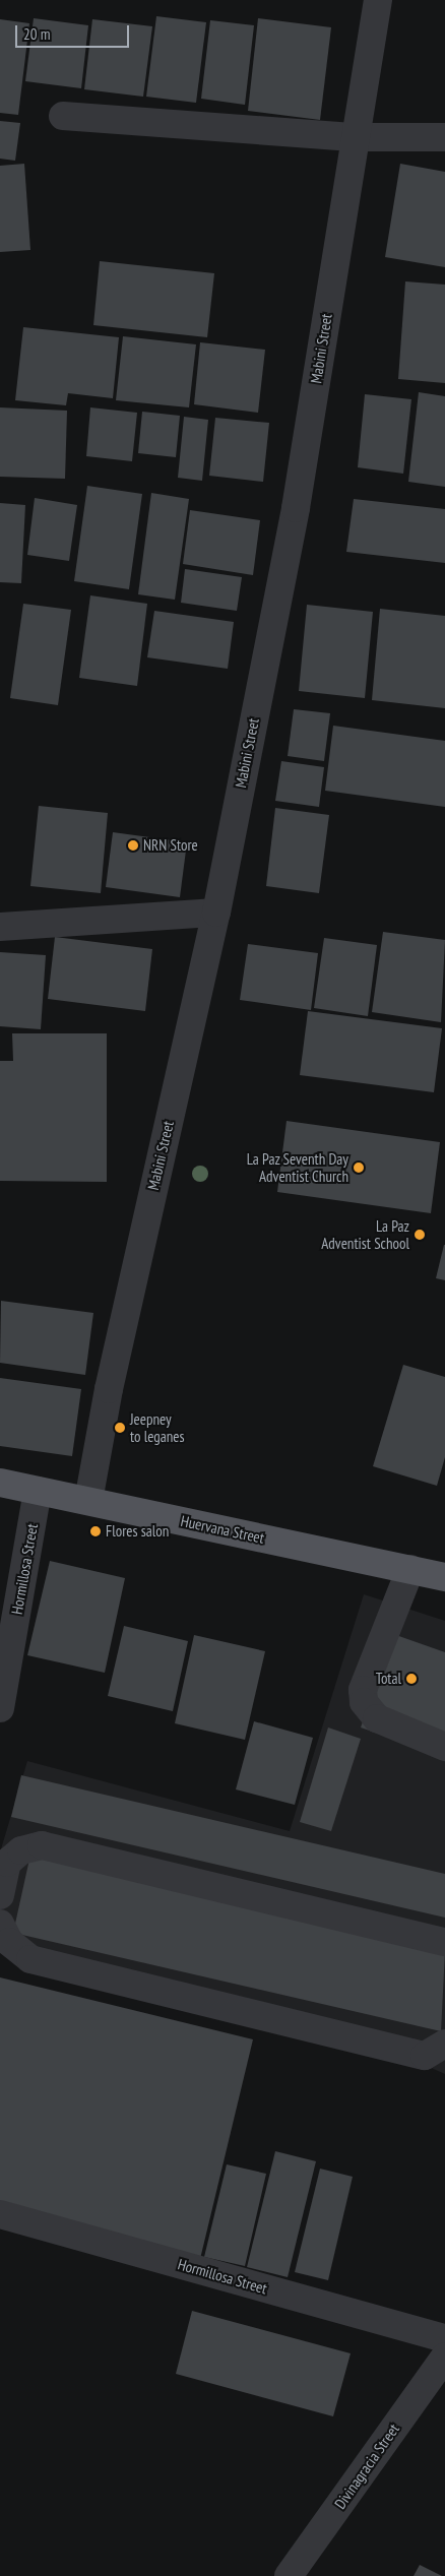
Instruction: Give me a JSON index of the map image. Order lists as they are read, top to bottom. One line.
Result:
{"streets":{"main road":["Huervana Street"],"street":["Mabini Street","Hormillosa Street","Divinagracia Street"]},"crossings":[["Mabini Street","Huervana Street"],["Huervana Street","Hormillosa Street"]],"places":["NRN Store","La Paz Seventh Day Adventist Church","La Paz Adventist School","Jeepney to leganes","Flores salon","Total"],"scale_bar":"20 m"}
